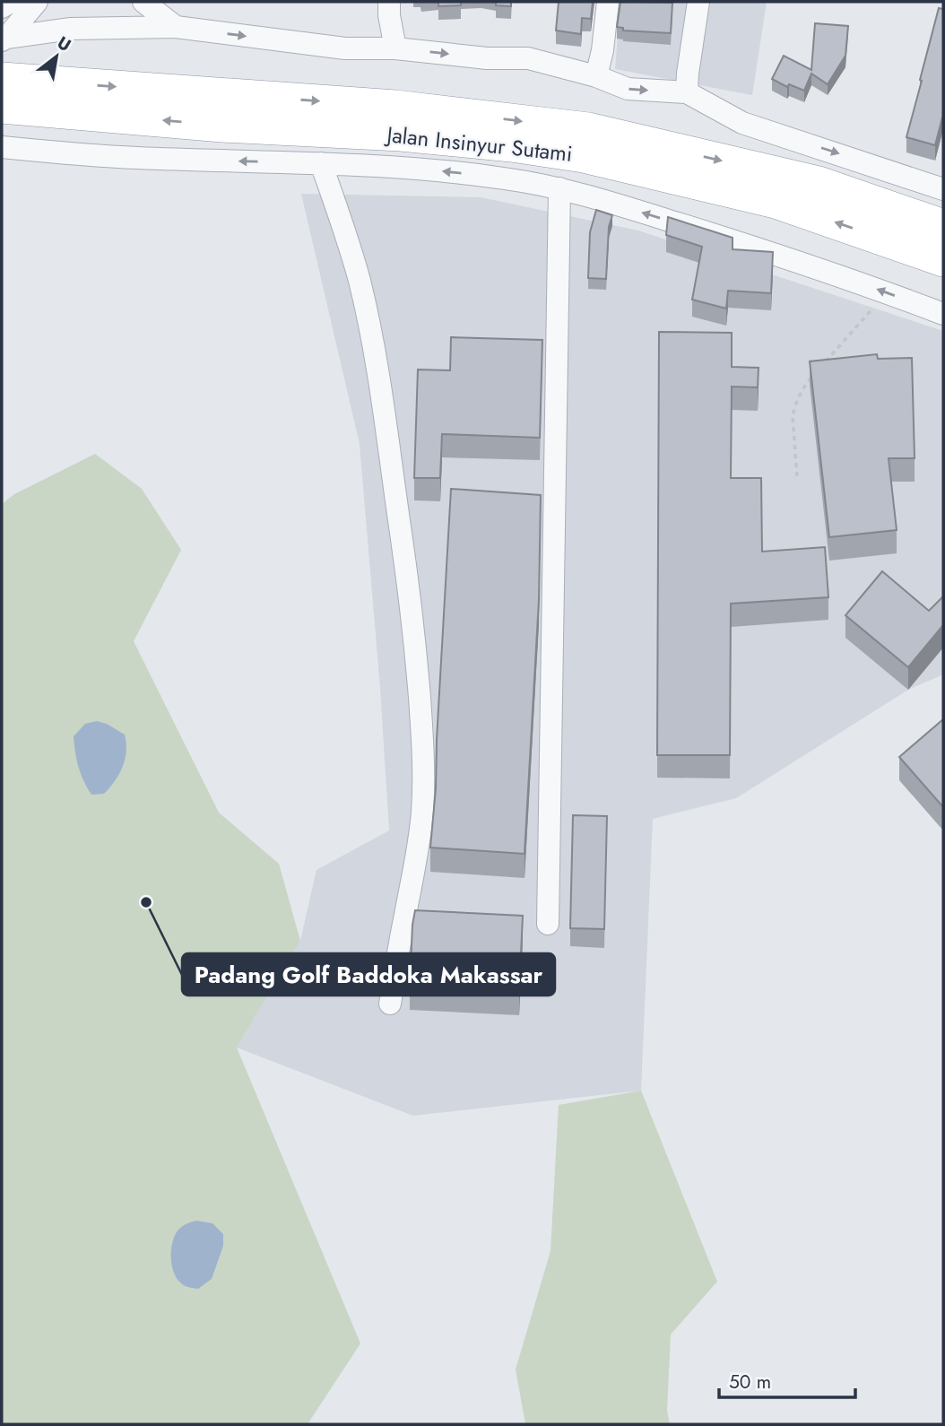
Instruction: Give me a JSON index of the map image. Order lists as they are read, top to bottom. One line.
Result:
{"streets":{"highway":["Jalan Insinyur Sutami"]},"places":["Padang Golf Baddoka Makassar"],"scale_bar":"50 m","north":"top right"}
